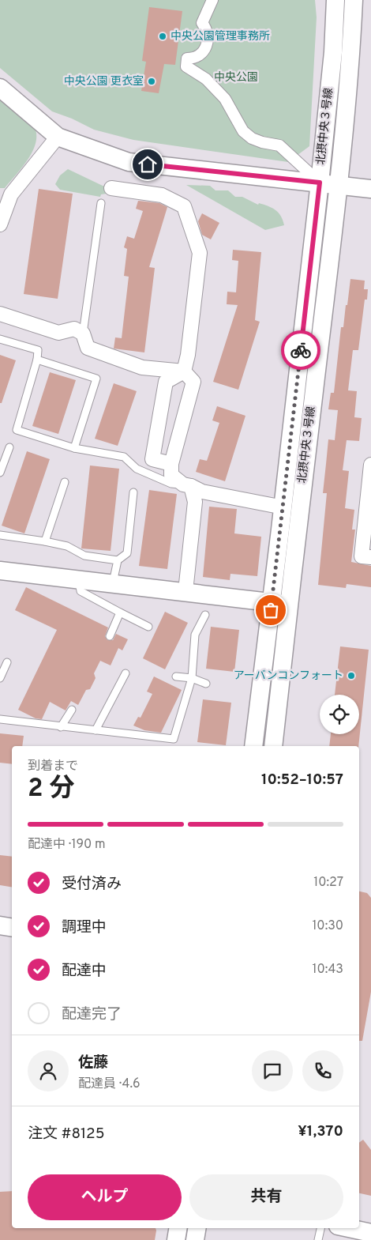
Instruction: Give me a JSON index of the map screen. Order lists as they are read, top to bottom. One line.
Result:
{"streets":{"street":["北摂中央３号線"]},"parks":["中央公園"],"places":["中央公園管理事務所","中央公園 更衣室","アーバンコンフォート"],"page":{"heading":["2 分","到着まで","10:52–10:57"],"panel":["佐藤","配達員 · 4.6","注文 #8125","¥1,370"],"bar":"配達中 · 190 m","list":[["受付済み","10:27"],["調理中","10:30"],["配達中","10:43"],"配達完了"],"buttons":["ヘルプ","共有"]}}
